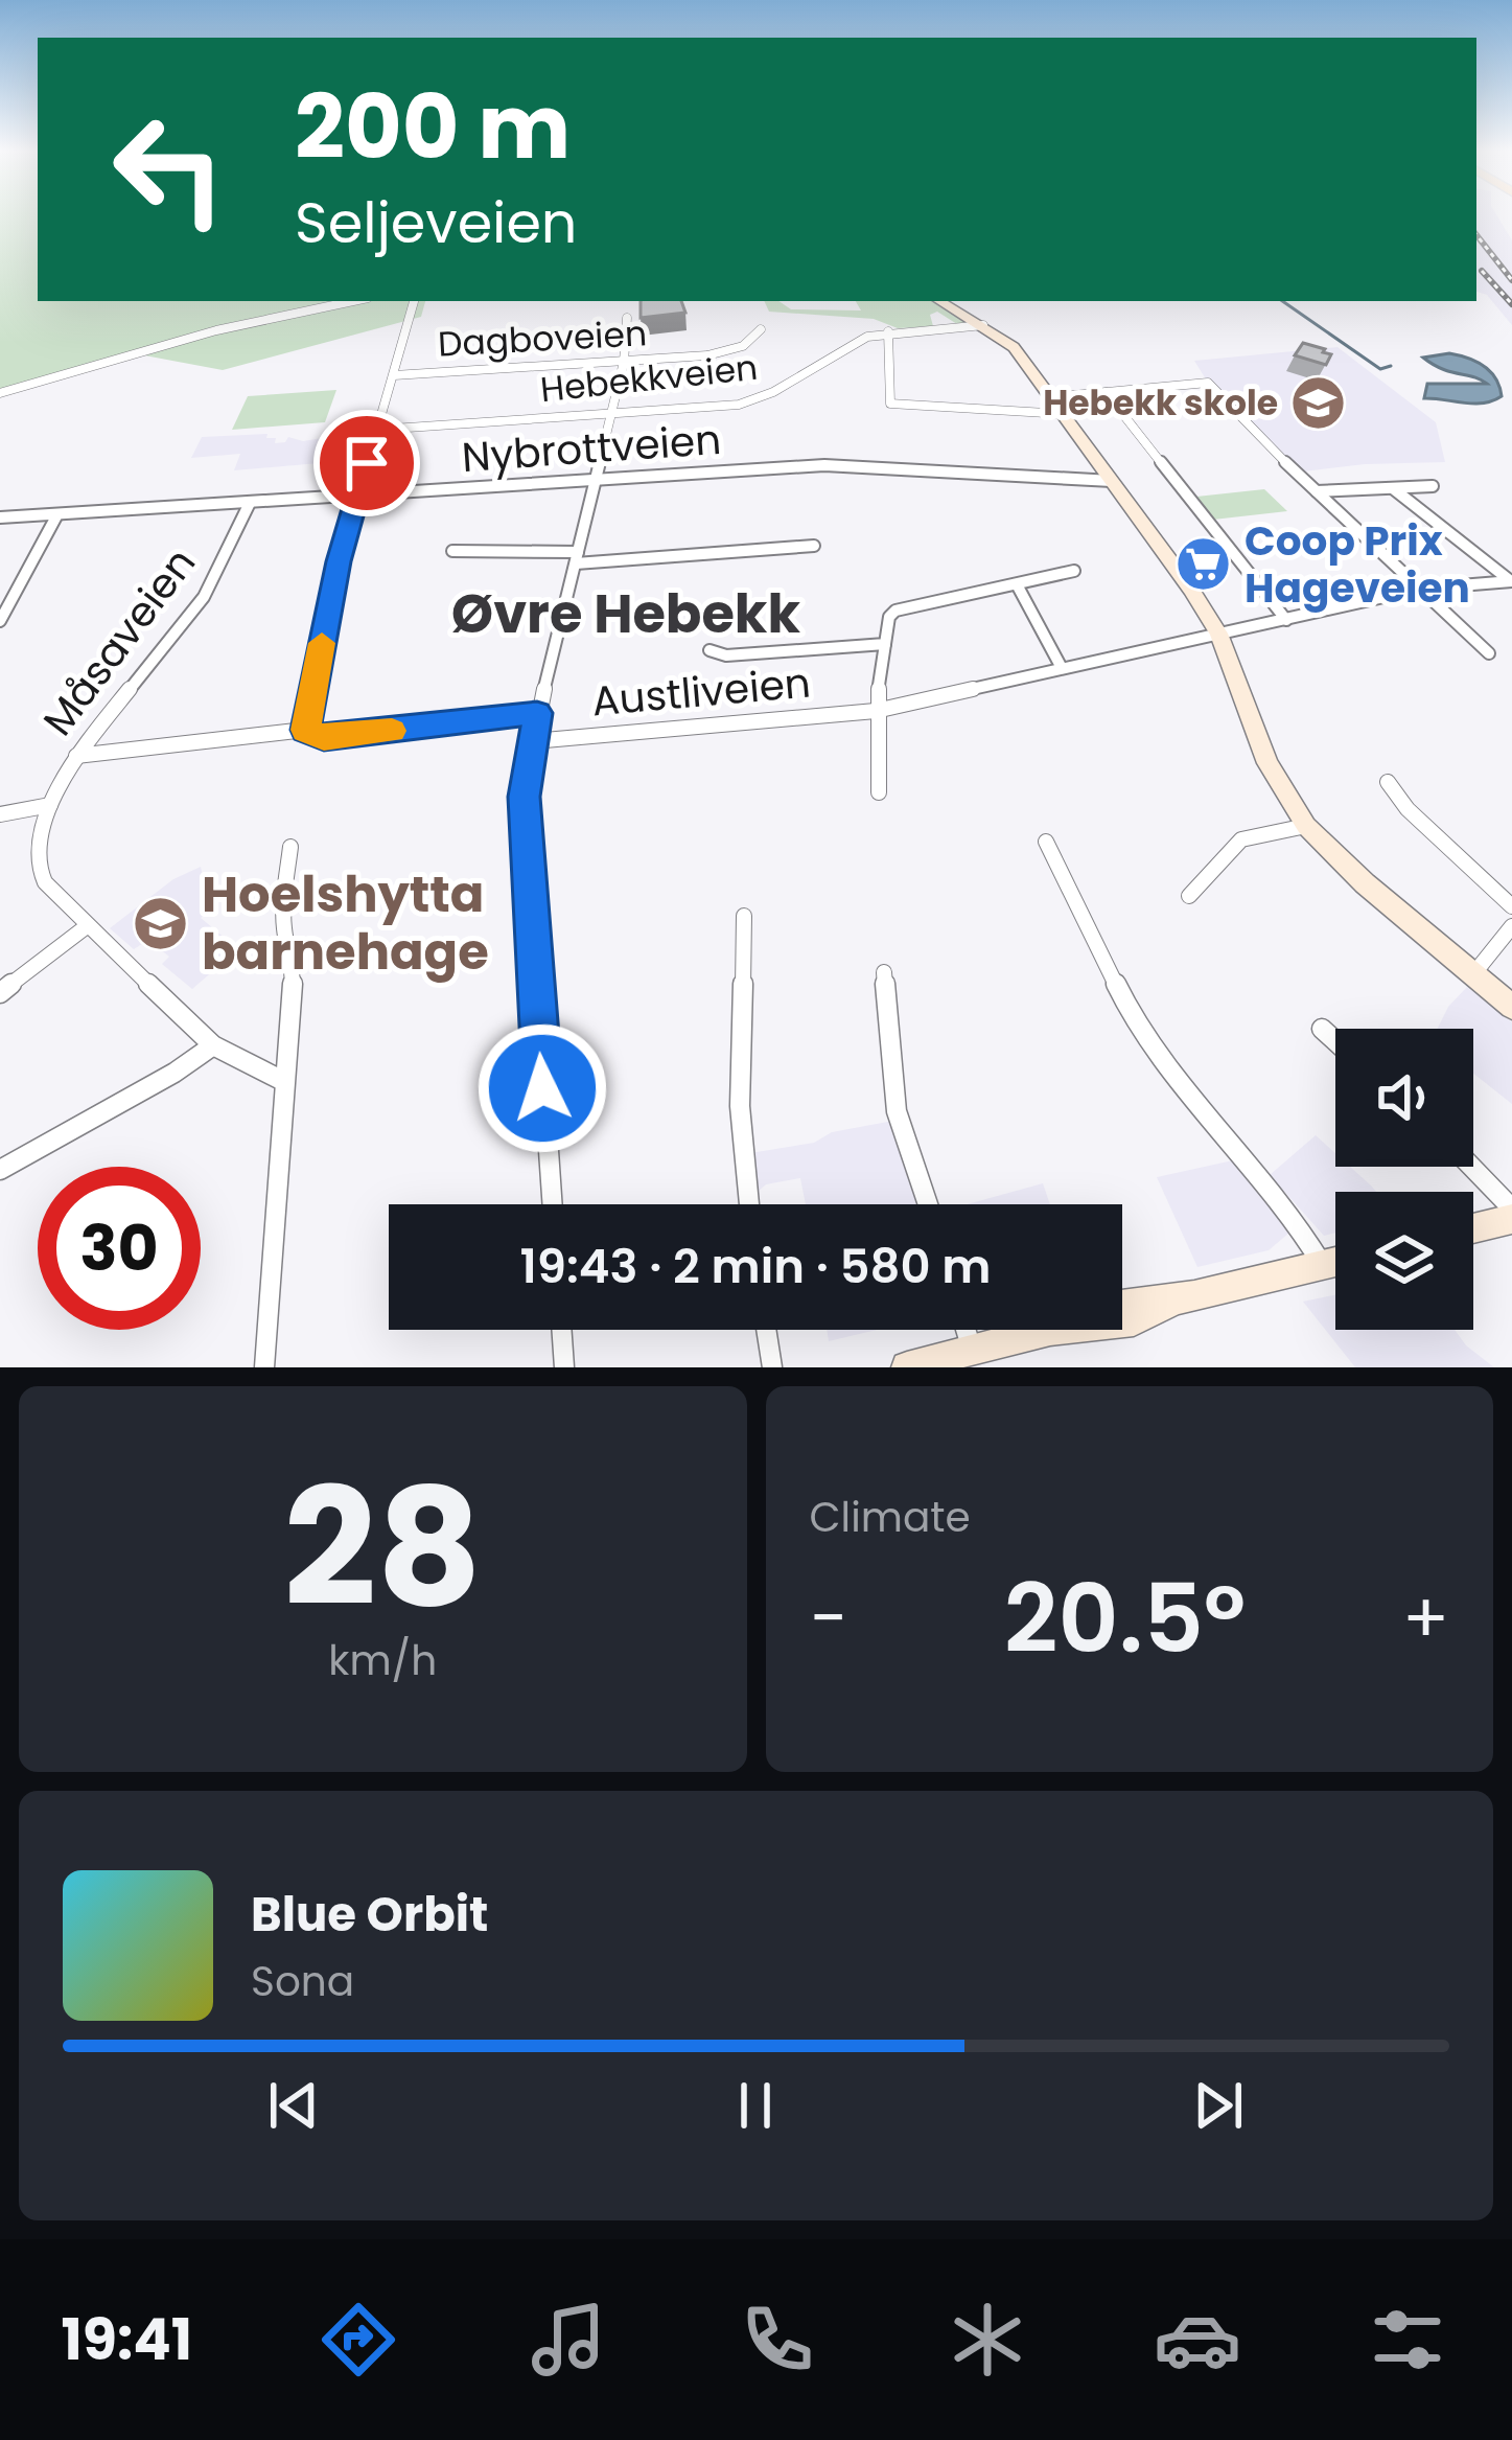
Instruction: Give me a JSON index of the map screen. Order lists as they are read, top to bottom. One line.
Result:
{"streets":{"street":["Dagboveien","Hebekkveien","Nybrottveien","Måsaveien","Austliveien"]},"crossings":[["Nybrottveien","Måsaveien"]],"districts":["Øvre Hebekk"],"places":{"school or university":["Hebekk skole","Hoelshytta barnehage"],"supermarket":["Coop Prix Hageveien"]},"page":{"turn":["200 m","Seljeveien"],"limit":"30","trip":"19:43 · 2 min · 580 m","tile":[["28","km/h"],"Climate"],"heat":["−","20.5°","+"],"song":["Blue Orbit","Sona"],"tabs":"19:41"}}
